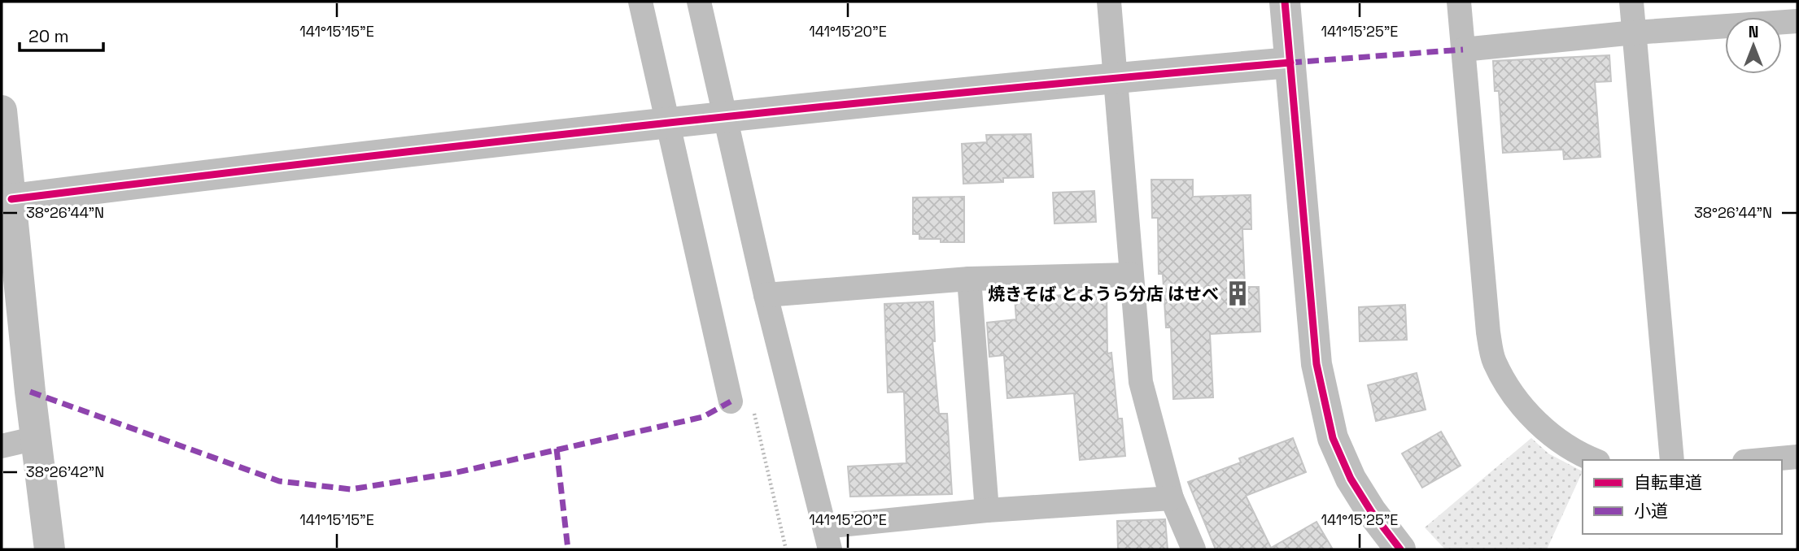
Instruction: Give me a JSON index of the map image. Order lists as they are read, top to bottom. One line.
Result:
{"places":{"building":["焼きそば とようら分店 はせべ"]},"legend":["自転車道","小道"],"scale_bar":"20 m","north":"top","coordinates":["141°15'15\"E","141°15'20\"E","141°15'25\"E","38°26'44\"N","38°26'42\"N"]}
